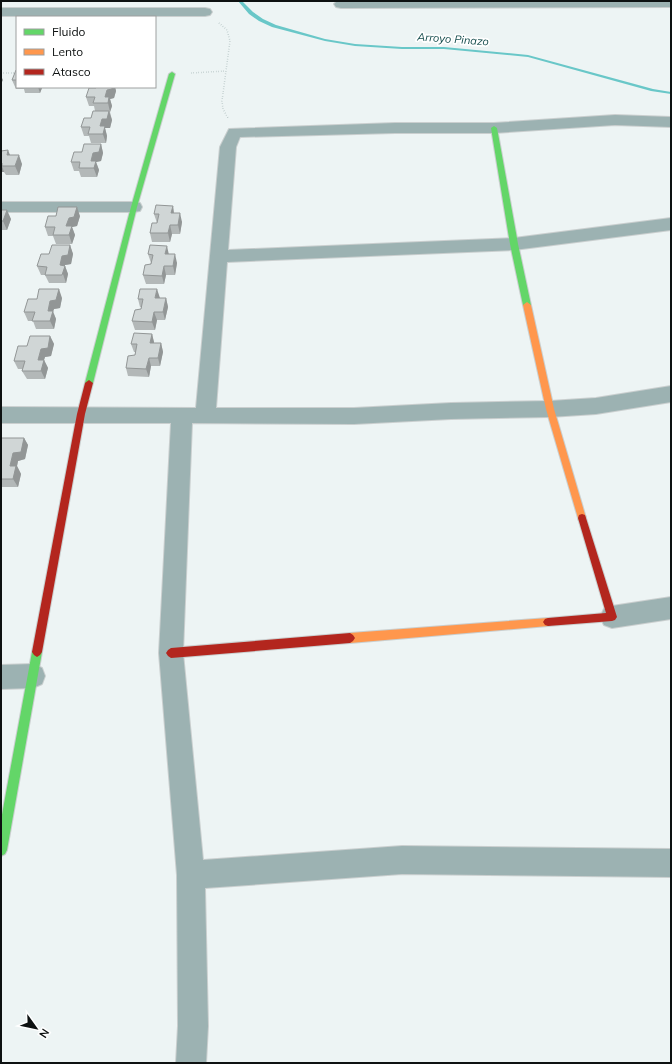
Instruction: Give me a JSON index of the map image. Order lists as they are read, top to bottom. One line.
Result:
{"water":["Arroyo Pinazo"],"legend":["Fluido","Lento","Atasco"],"north":"bottom right"}
